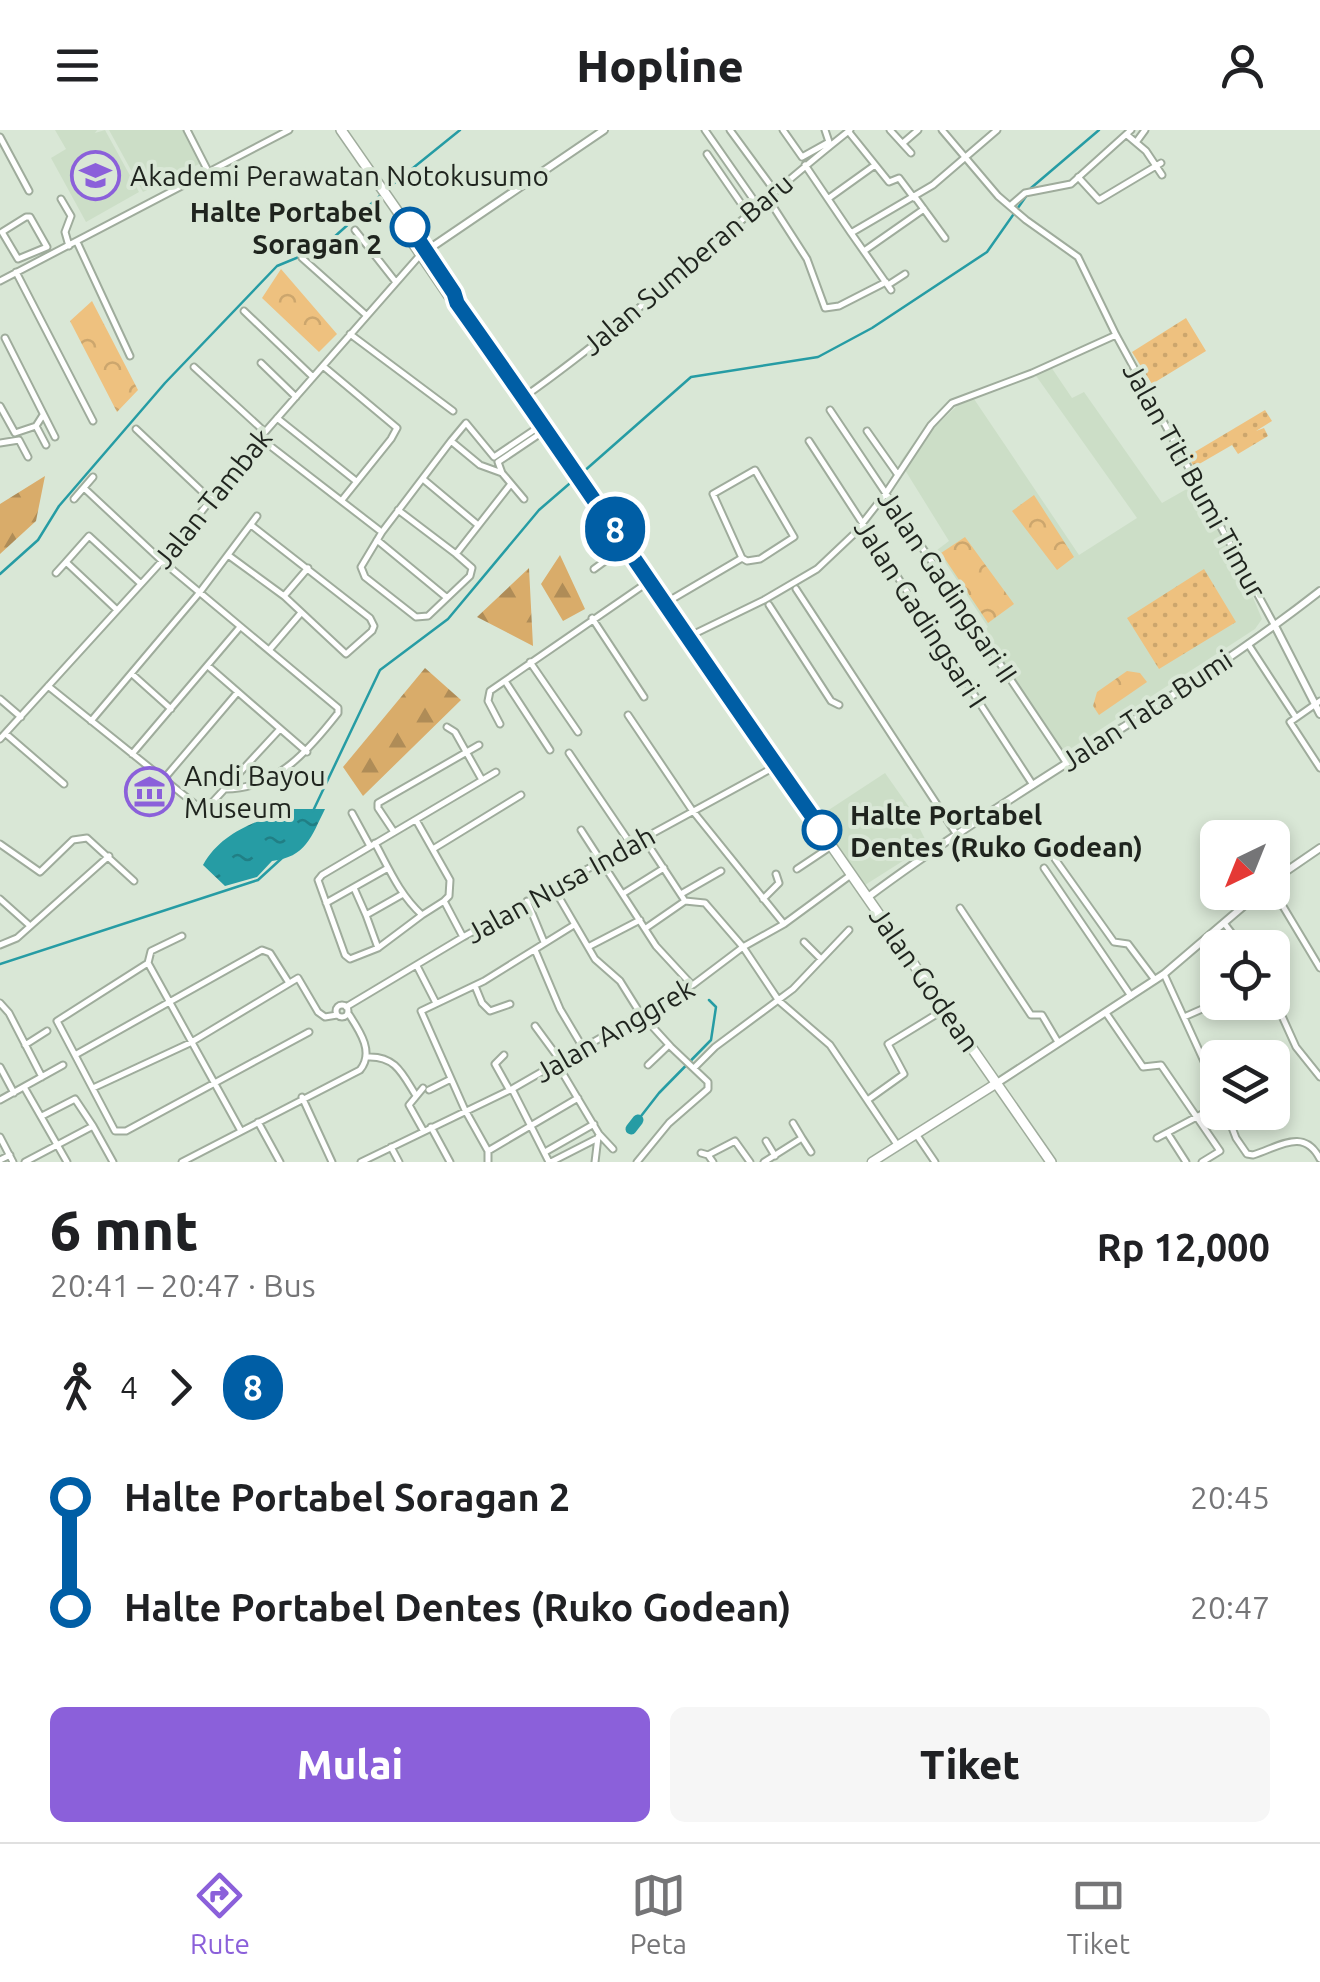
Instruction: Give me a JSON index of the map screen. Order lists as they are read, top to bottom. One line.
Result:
{"streets":{"main road":["Jalan Godean"],"street":["Jalan Sumberan Baru","Jalan Titi Bumi Timur","Jalan Tambak","Jalan Gadingsari II","Jalan Gadingsari I","Jalan Tata Bumi","Jalan Nusa Indah","Jalan Anggrek"]},"crossings":[["Jalan Sumberan Baru","Jalan Godean"],["Jalan Titi Bumi Timur","Jalan Tata Bumi"],["Jalan Tambak","Jalan Godean"],["Jalan Gadingsari II","Jalan Tata Bumi"],["Jalan Gadingsari I","Jalan Tata Bumi"],["Jalan Tata Bumi","Jalan Godean"],["Jalan Nusa Indah","Jalan Godean"],["Jalan Godean","Jalan Anggrek"]],"places":{"school or university":["Akademi Perawatan Notokusumo"],"other":["Halte Portabel Soragan 2","Halte Portabel Dentes (Ruko Godean)"],"museum":["Andi Bayou Museum"]},"lines":["bus line 8"],"north":"bottom left","page":{"header":"Hopline","on_map":"8","heading":["6 mnt","20:41 – 20:47 · Bus","Rp 12,000"],"legs":["4","8"],"list":[{"name":"Halte Portabel Soragan 2","value":"20:45"},{"name":"Halte Portabel Dentes (Ruko Godean)","value":"20:47"}],"buttons":["Mulai","Tiket"],"tabs":["Rute","Peta","Tiket"]}}
